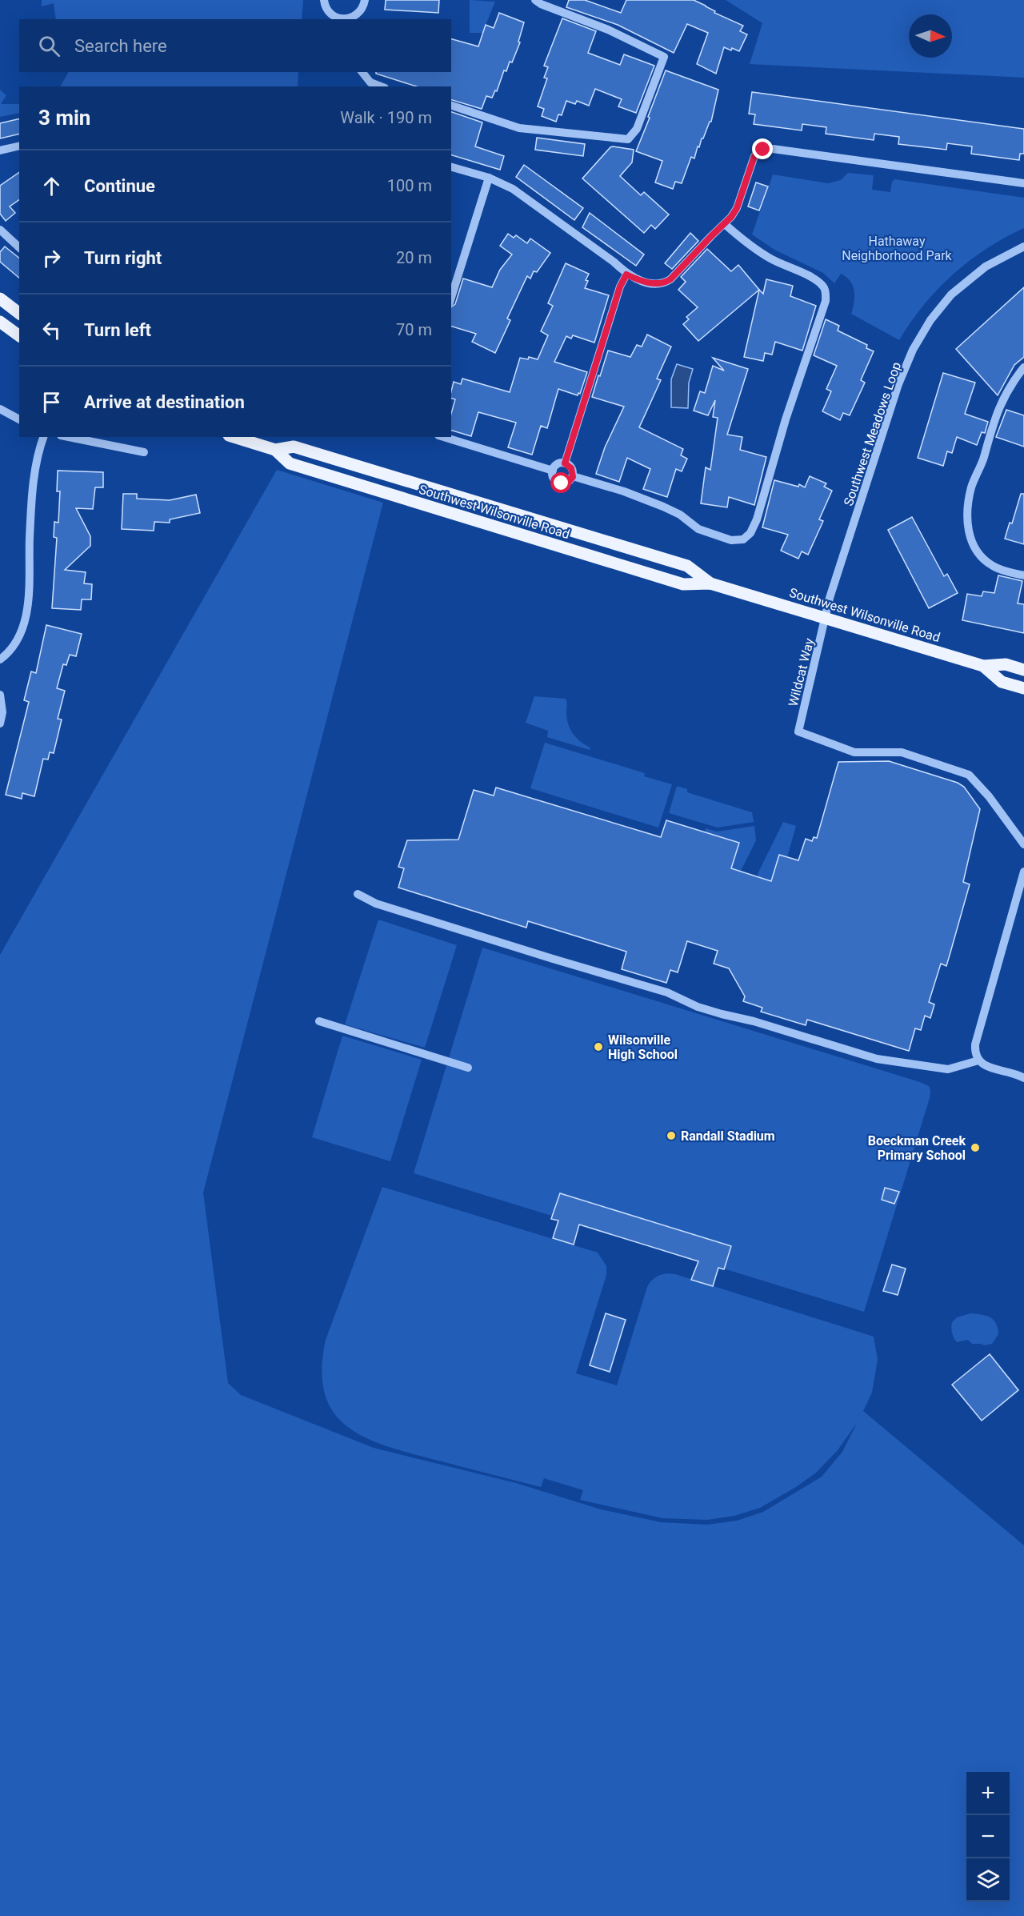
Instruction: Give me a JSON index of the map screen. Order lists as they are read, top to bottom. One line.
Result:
{"streets":{"main road":["Southwest Wilsonville Road"],"street":["Southwest Meadows Loop","Wildcat Way"]},"crossings":[["Southwest Meadows Loop","Southwest Wilsonville Road"],["Southwest Meadows Loop","Wildcat Way"],["Southwest Wilsonville Road","Wildcat Way"]],"parks":["Hathaway Neighborhood Park"],"places":["Wilsonville High School","Randall Stadium","Boeckman Creek Primary School"],"north":"right","page":{"search":"Search here","heading":["3 min","Walk · 190 m"],"list":[["Continue","100 m"],["Turn right","20 m"],["Turn left","70 m"],"Arrive at destination"],"map_buttons":["+","−"]}}
